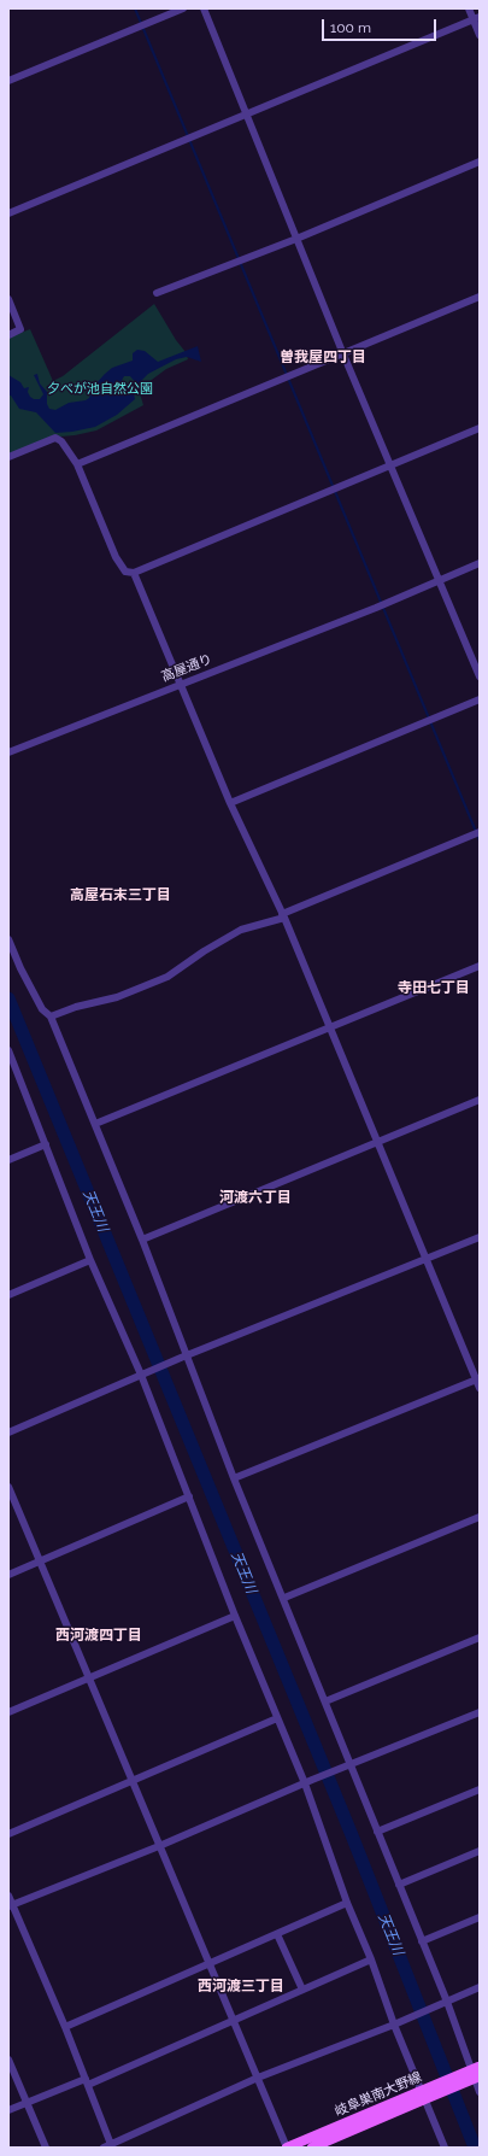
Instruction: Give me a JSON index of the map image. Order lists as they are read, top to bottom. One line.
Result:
{"streets":{"main road":["岐阜巣南大野線"],"street":["高屋通り"]},"districts":["曽我屋四丁目","高屋石末三丁目","寺田七丁目","河渡六丁目","西河渡四丁目","西河渡三丁目"],"water":["天王川"],"parks":["夕べが池自然公園"],"scale_bar":"100 m"}
